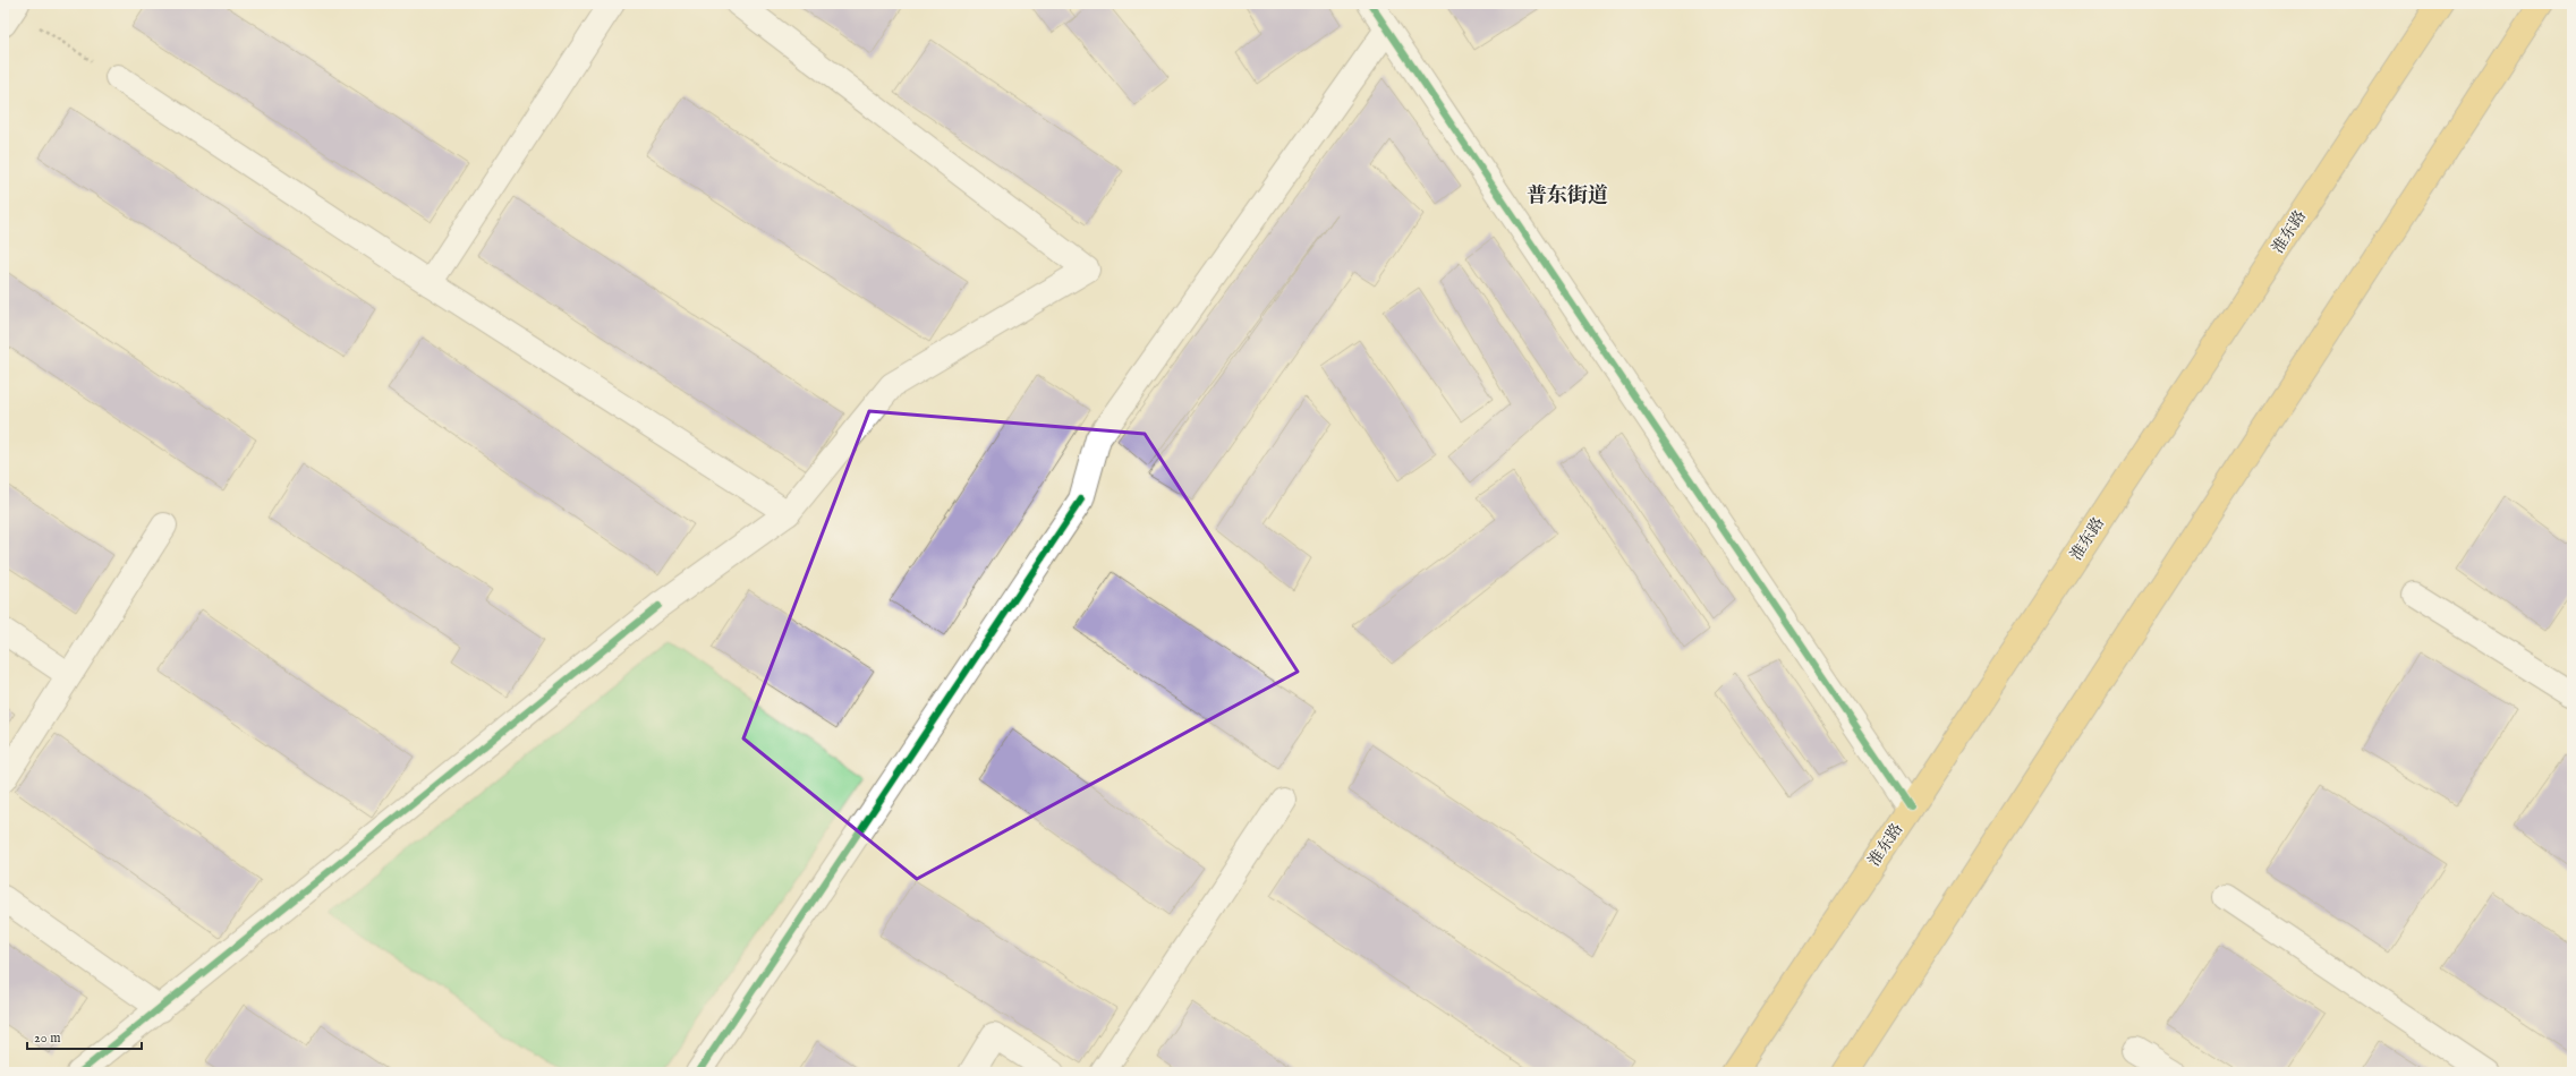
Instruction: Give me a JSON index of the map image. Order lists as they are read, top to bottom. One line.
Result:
{"streets":{"main road":["淮东路"]},"districts":["普东街道"],"scale_bar":"20 m"}
